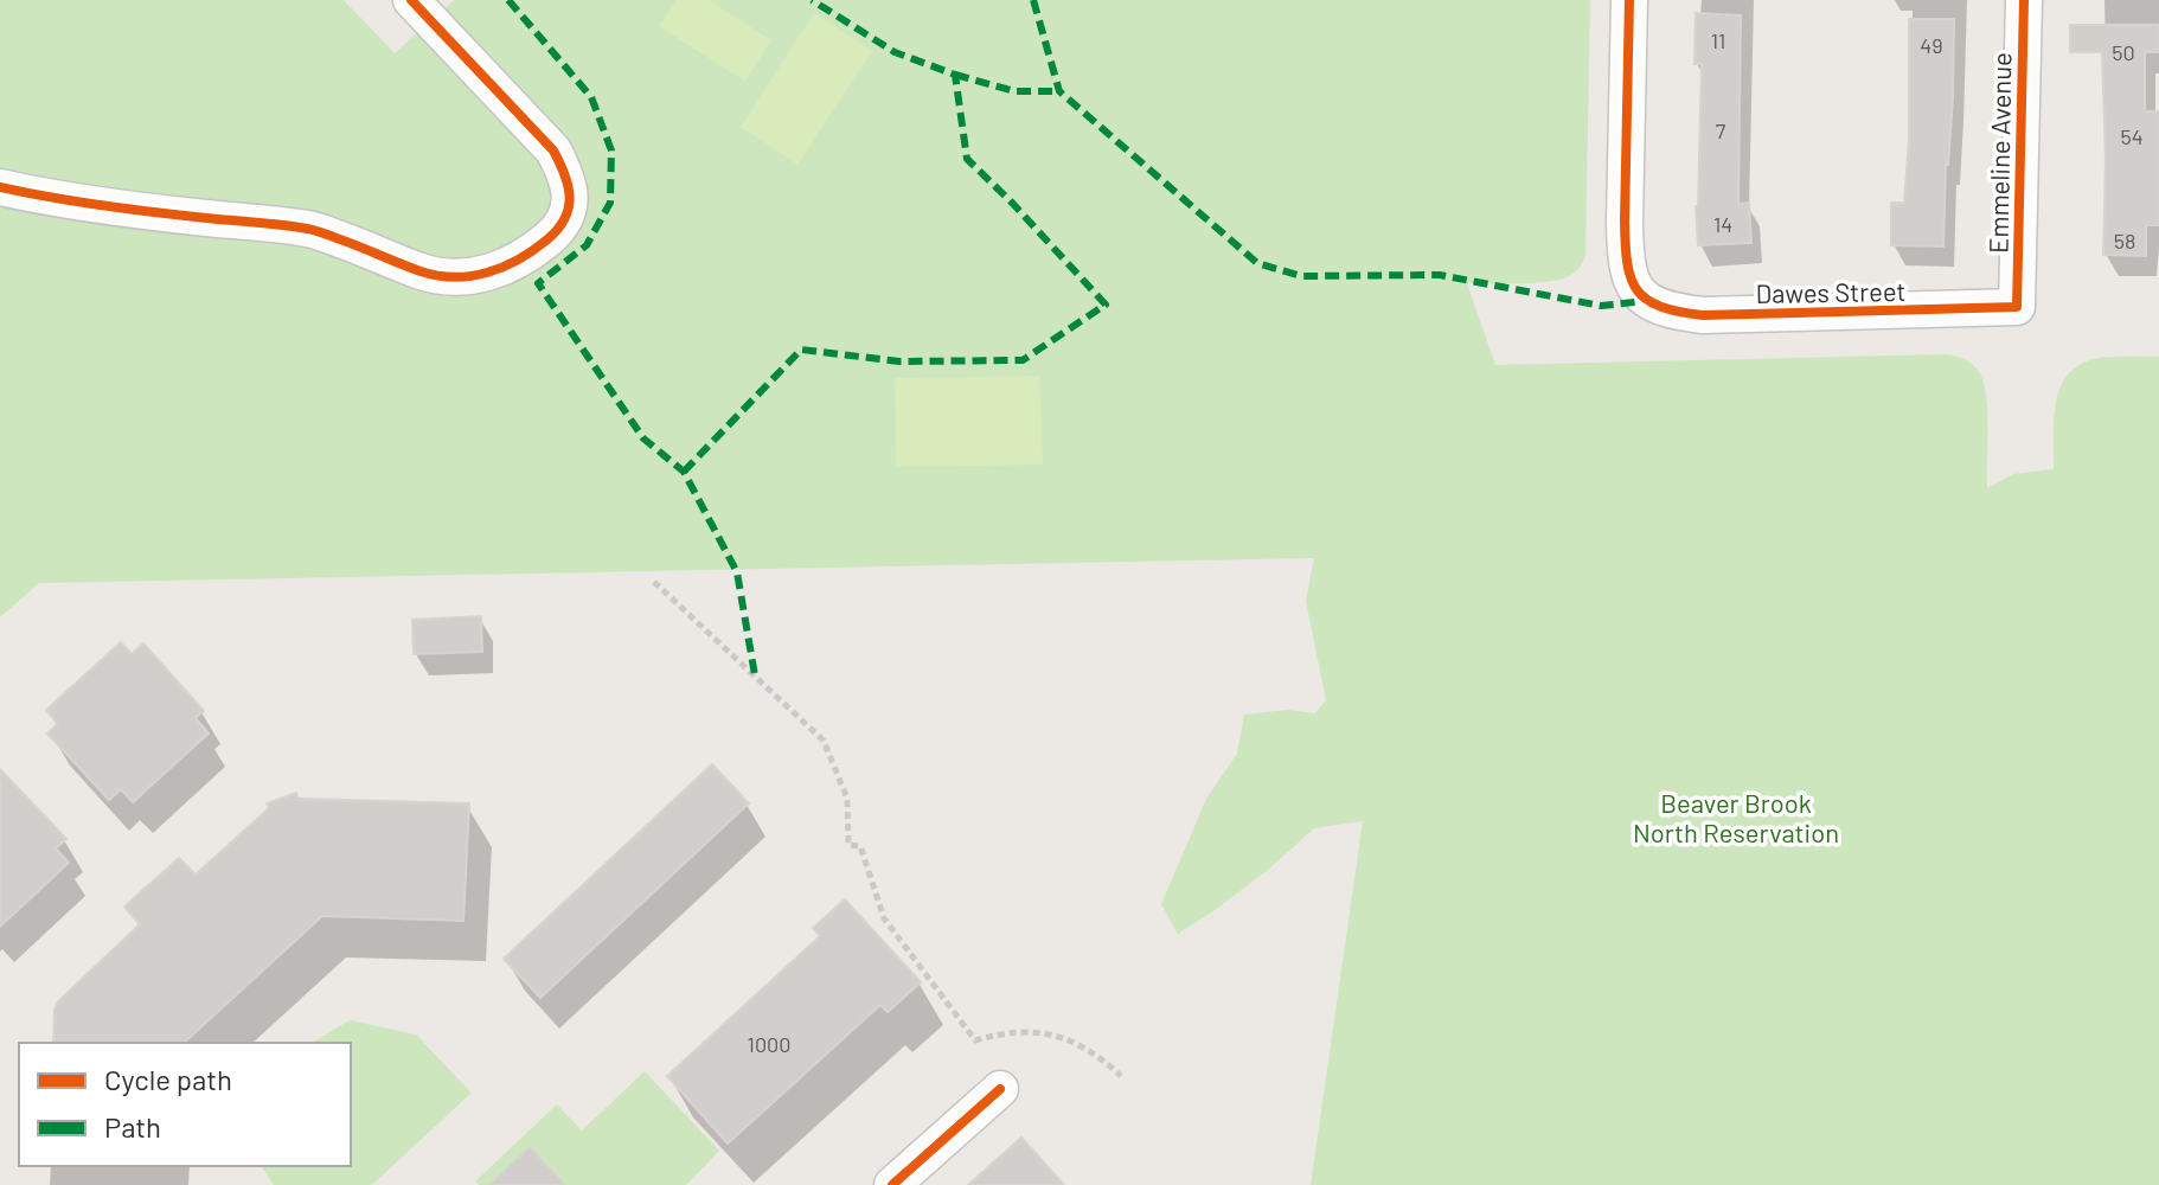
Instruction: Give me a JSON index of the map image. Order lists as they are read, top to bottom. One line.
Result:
{"streets":{"street":["Emmeline Avenue","Dawes Street"]},"crossings":[["Emmeline Avenue","Dawes Street"]],"parks":["Beaver Brook North Reservation"],"house_numbers":["11","49","50","7","54","14","58","1000"],"legend":["Cycle path","Path"]}
